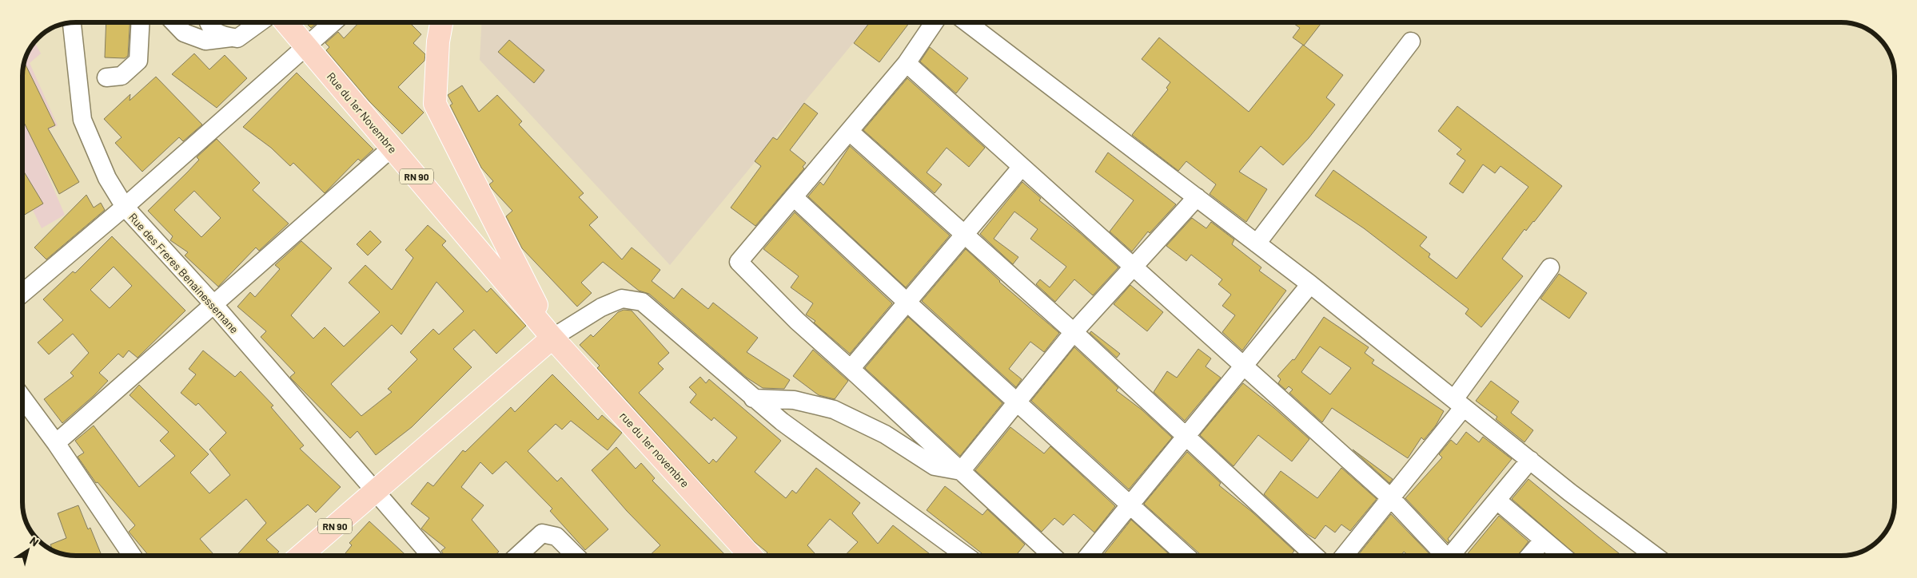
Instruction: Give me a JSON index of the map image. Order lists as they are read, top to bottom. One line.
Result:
{"streets":{"main road":["Rue du 1er Novembre","RN 90","rue du 1er novembre"],"street":["Rue des Freres Benainessemane"]},"crossings":[["Rue du 1er Novembre","RN 90"],["Rue du 1er Novembre","rue du 1er novembre"],["RN 90","Rue des Freres Benainessemane"],["RN 90","rue du 1er novembre"]],"north":"top right"}
